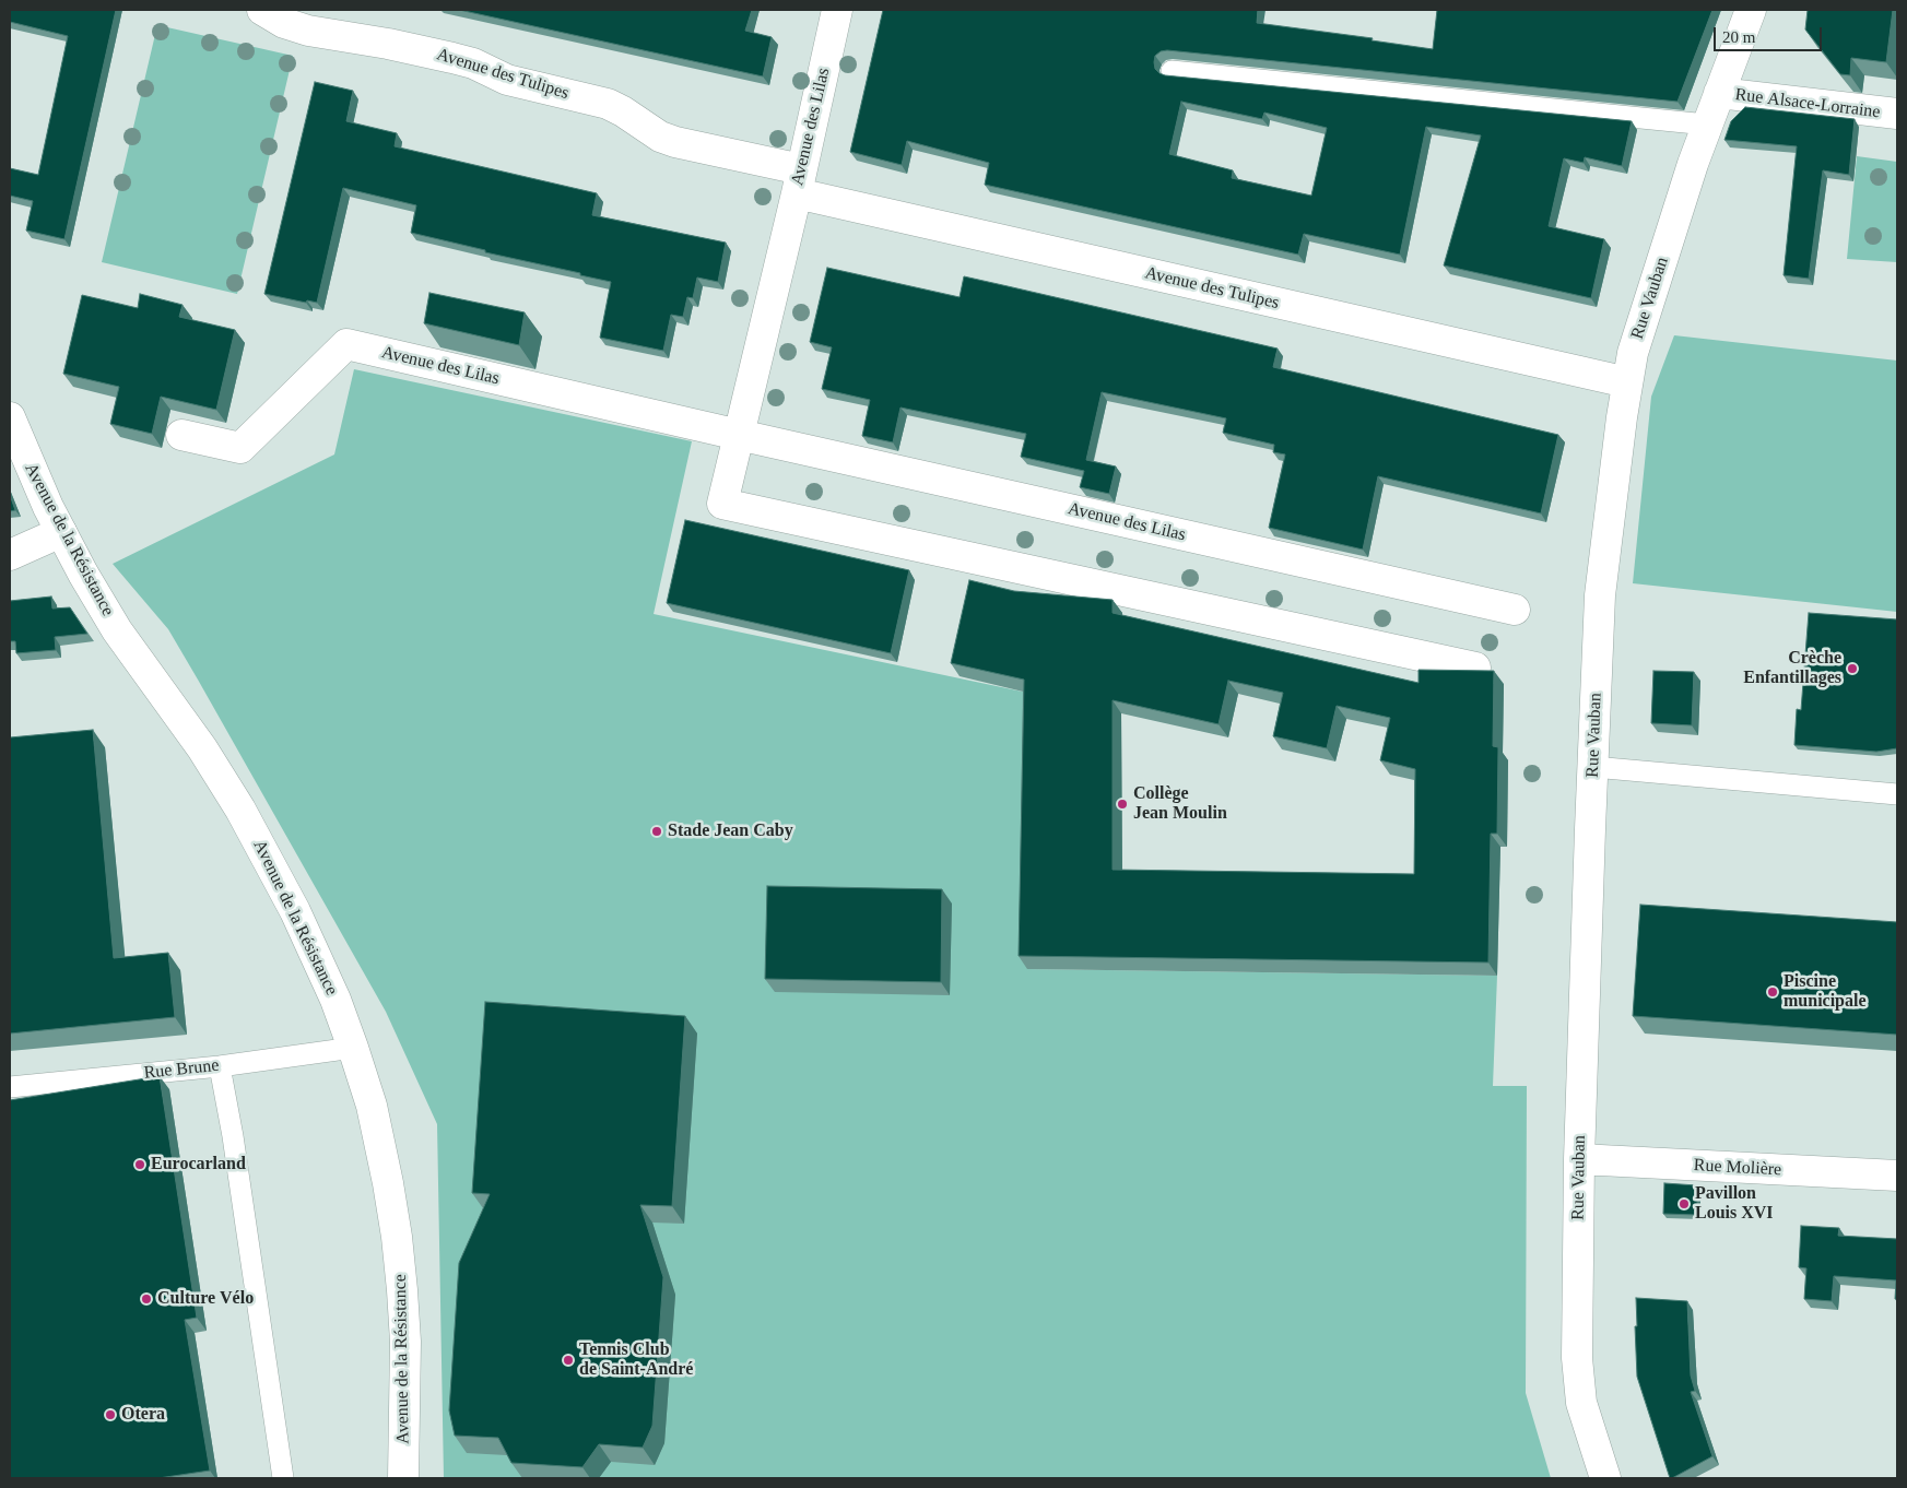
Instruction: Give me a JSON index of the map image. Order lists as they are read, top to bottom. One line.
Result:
{"streets":{"street":["Avenue des Tulipes","Rue Alsace-Lorraine","Avenue des Lilas","Rue Vauban","Avenue de la Résistance","Rue Molière"],"lane":["Rue Brune"]},"crossings":[["Avenue des Tulipes","Avenue des Lilas"],["Avenue des Tulipes","Rue Vauban"],["Rue Alsace-Lorraine","Rue Vauban"],["Rue Vauban","Rue Molière"],["Avenue de la Résistance","Rue Brune"]],"places":["Crèche Enfantillages","Collège Jean Moulin","Stade Jean Caby","Piscine municipale","Eurocarland","Pavillon Louis XVI","Culture Vélo","Tennis Club de Saint-André","Otera"],"scale_bar":"20 m"}
